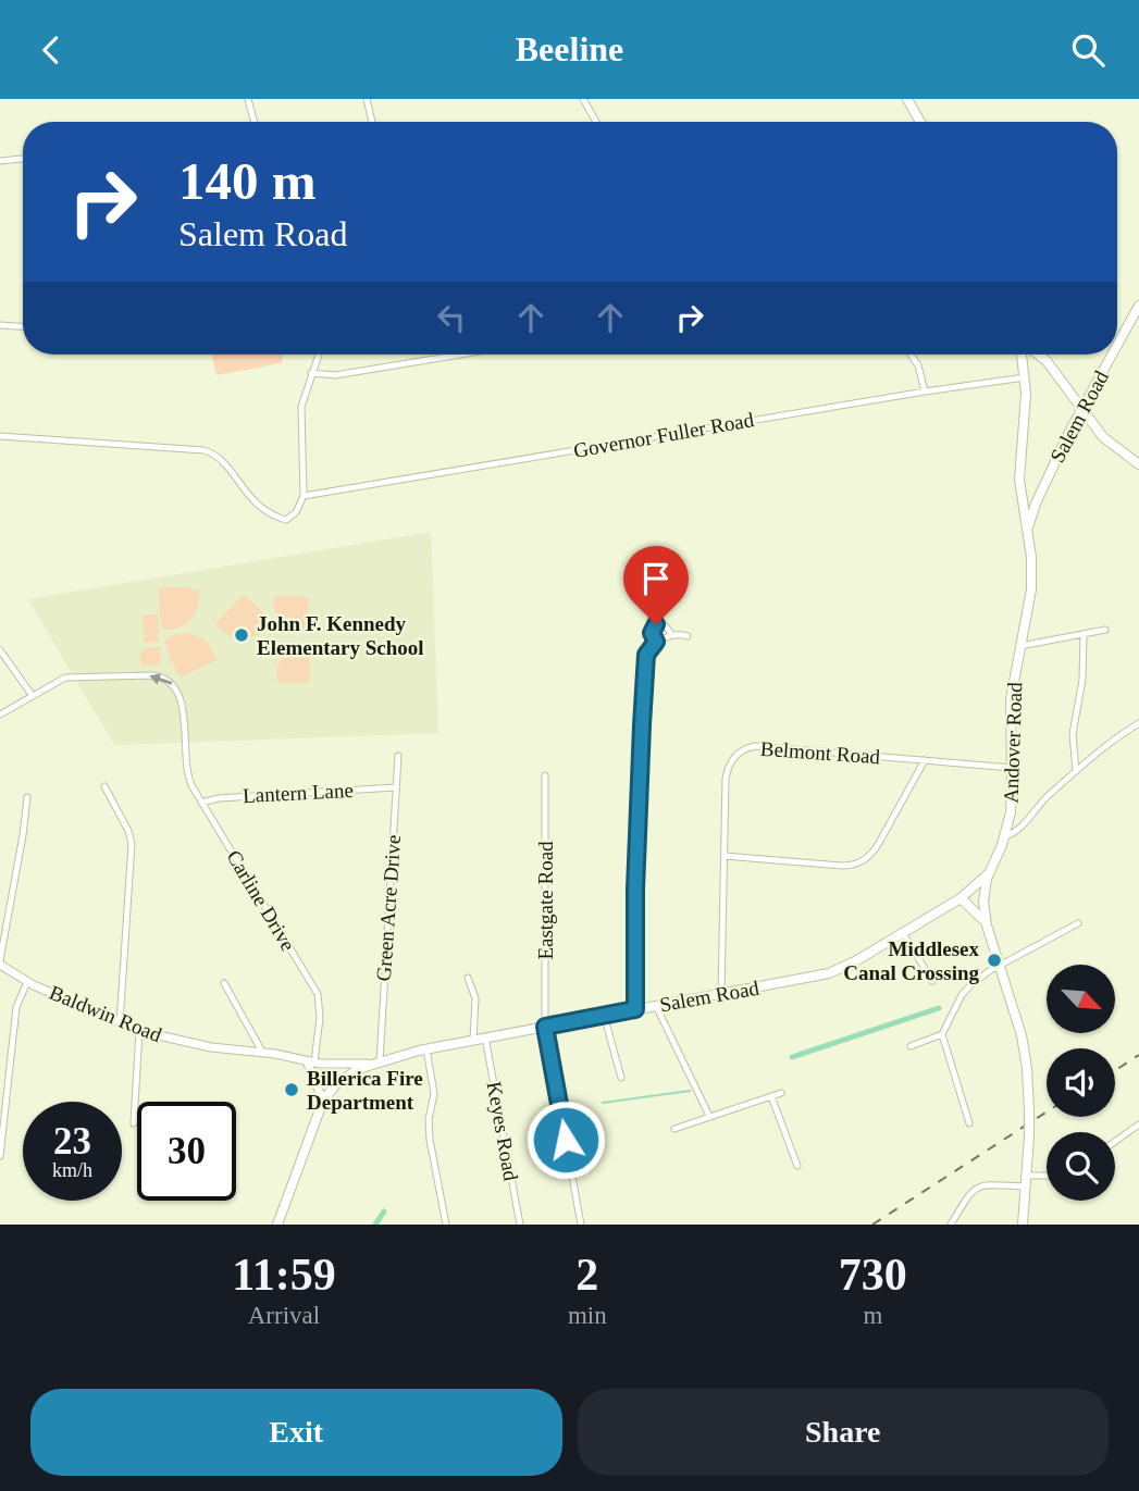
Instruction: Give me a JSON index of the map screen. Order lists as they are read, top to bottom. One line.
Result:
{"streets":{"main road":["Salem Road","Andover Road"],"street":["Governor Fuller Road","Belmont Road","Lantern Lane","Carline Drive","Eastgate Road","Green Acre Drive","Baldwin Road","Keyes Road"]},"crossings":[["Salem Road","Andover Road"],["Salem Road","Belmont Road"],["Salem Road","Eastgate Road"],["Salem Road","Green Acre Drive"],["Salem Road","Baldwin Road"],["Salem Road","Keyes Road"],["Governor Fuller Road","Andover Road"],["Andover Road","Belmont Road"],["Lantern Lane","Carline Drive"],["Lantern Lane","Green Acre Drive"],["Carline Drive","Baldwin Road"],["Green Acre Drive","Baldwin Road"]],"places":["John F. Kennedy Elementary School","Middlesex Canal Crossing","Billerica Fire Department"],"north":"bottom right","page":{"header":"Beeline","turn":["140 m","Salem Road"],"speed":"23 km/h","limit":"30","eta":["11:59","Arrival","2","min","730","m"],"buttons":["Exit","Share"]}}
